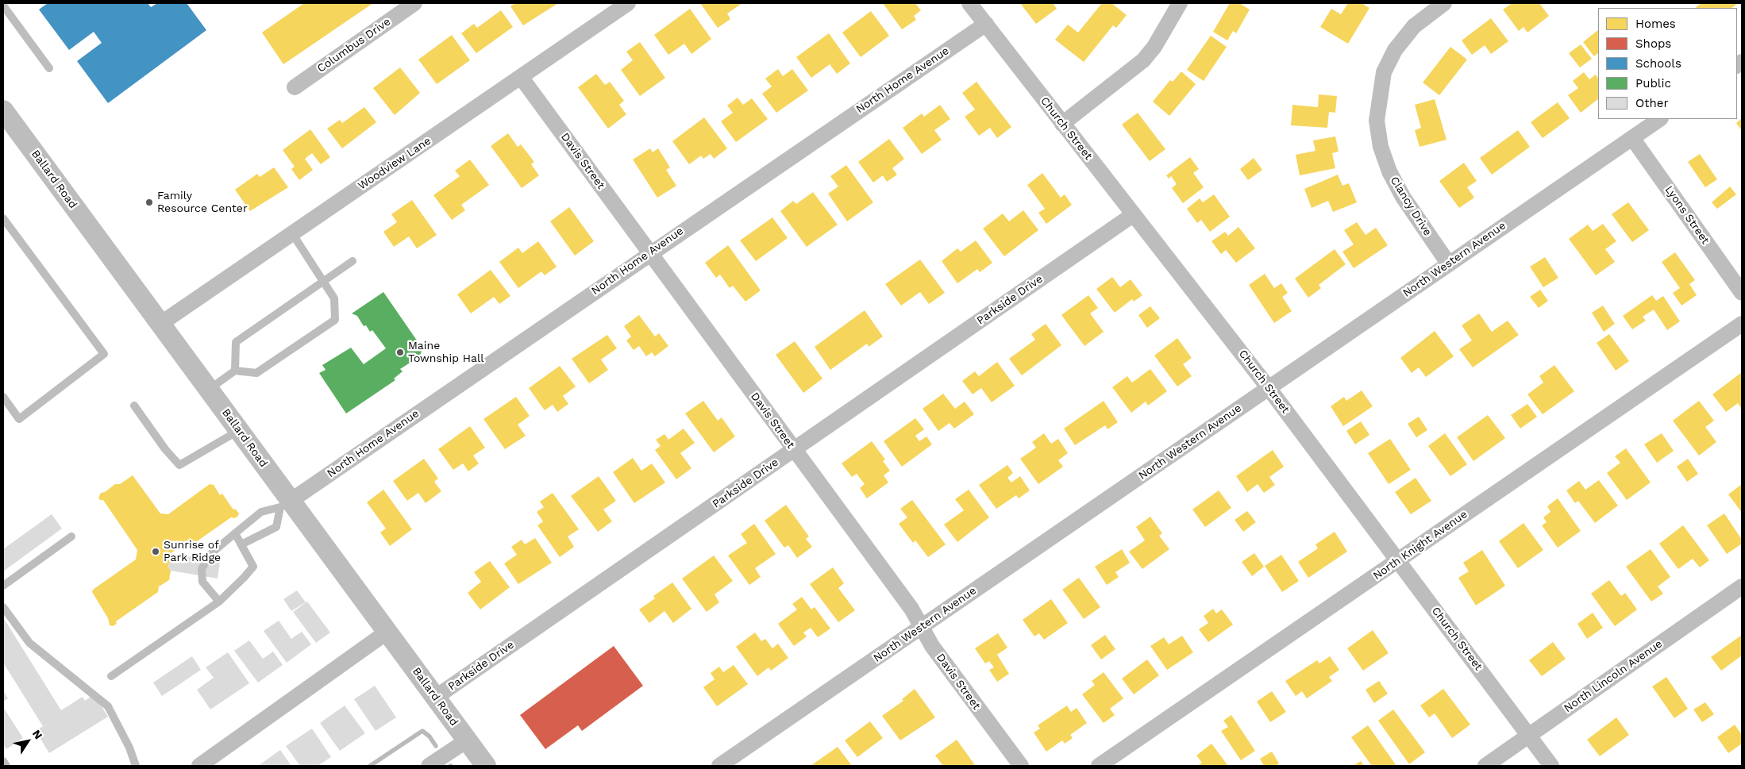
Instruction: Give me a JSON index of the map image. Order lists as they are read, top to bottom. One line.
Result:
{"streets":{"street":["Columbus Drive","North Home Avenue","Church Street","Davis Street","Woodview Lane","Ballard Road","Clancy Drive","Lyons Street","North Western Avenue","Parkside Drive","North Knight Avenue","North Lincoln Avenue"]},"crossings":[["North Home Avenue","Church Street"],["North Home Avenue","Davis Street"],["North Home Avenue","Ballard Road"],["Church Street","North Western Avenue"],["Church Street","Parkside Drive"],["Church Street","North Knight Avenue"],["Church Street","North Lincoln Avenue"],["Davis Street","Woodview Lane"],["Davis Street","North Western Avenue"],["Davis Street","Parkside Drive"],["Woodview Lane","Ballard Road"],["Ballard Road","Parkside Drive"],["Clancy Drive","North Western Avenue"],["Lyons Street","North Western Avenue"]],"places":["Family Resource Center","Maine Township Hall","Sunrise of Park Ridge"],"legend":["Homes","Shops","Schools","Public","Other"],"north":"top right"}
